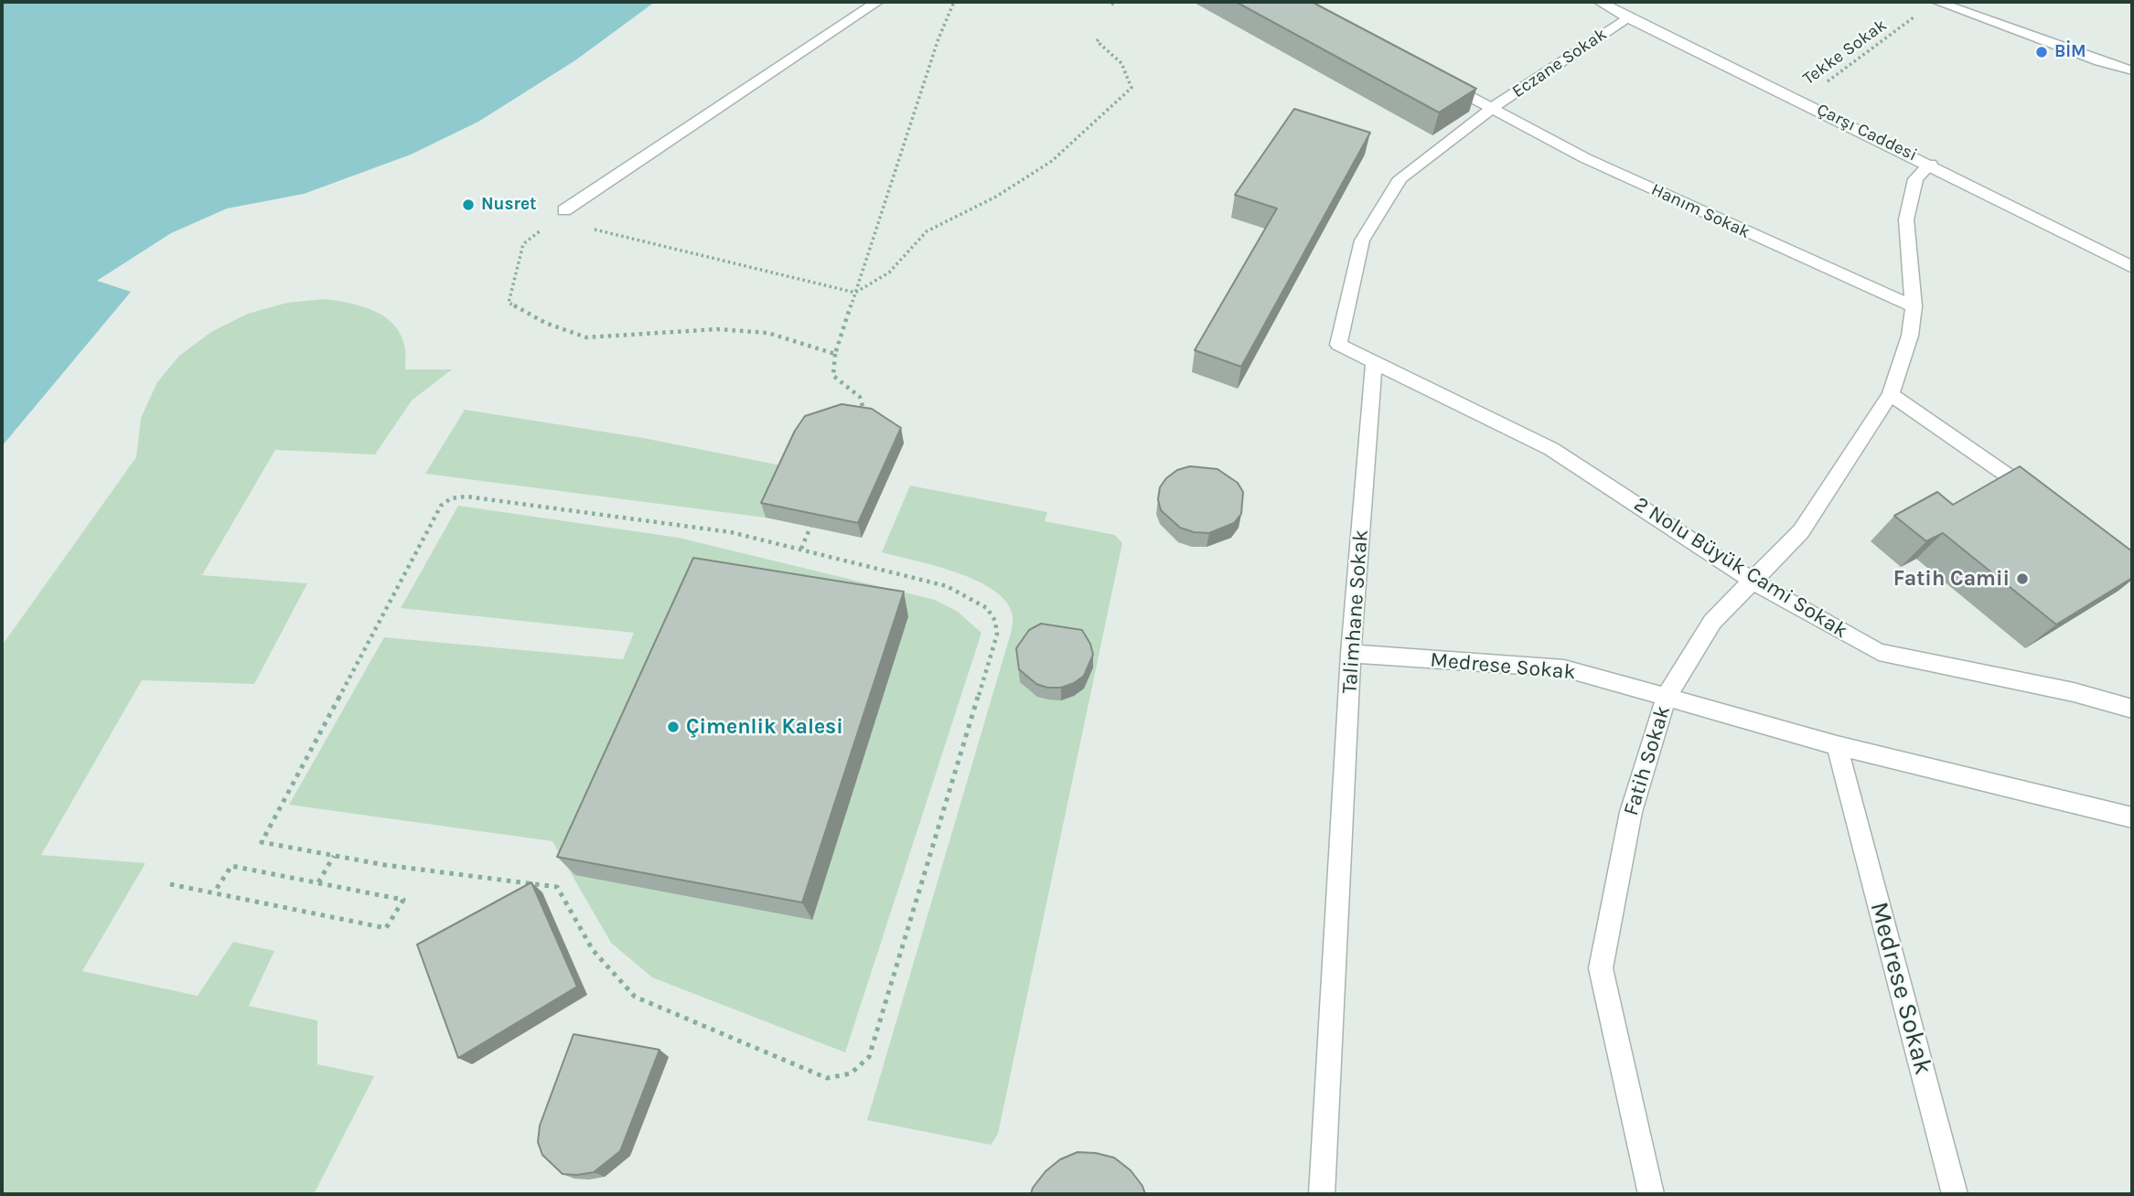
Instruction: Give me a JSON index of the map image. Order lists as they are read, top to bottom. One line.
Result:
{"streets":{"street":["Eczane Sokak","Çarşı Caddesi","Hanım Sokak","2 Nolu Büyük Cami Sokak","Talimhane Sokak","Medrese Sokak","Fatih Sokak"],"path":["Tekke Sokak"]},"crossings":[["Tekke Sokak","Çarşı Caddesi"],["Eczane Sokak","Çarşı Caddesi"],["Eczane Sokak","Hanım Sokak"],["Çarşı Caddesi","Fatih Sokak"],["Hanım Sokak","Fatih Sokak"],["2 Nolu Büyük Cami Sokak","Talimhane Sokak"],["2 Nolu Büyük Cami Sokak","Fatih Sokak"],["Talimhane Sokak","Medrese Sokak"],["Medrese Sokak","Fatih Sokak"]],"places":["BİM","Nusret","Fatih Camii","Çimenlik Kalesi"]}
